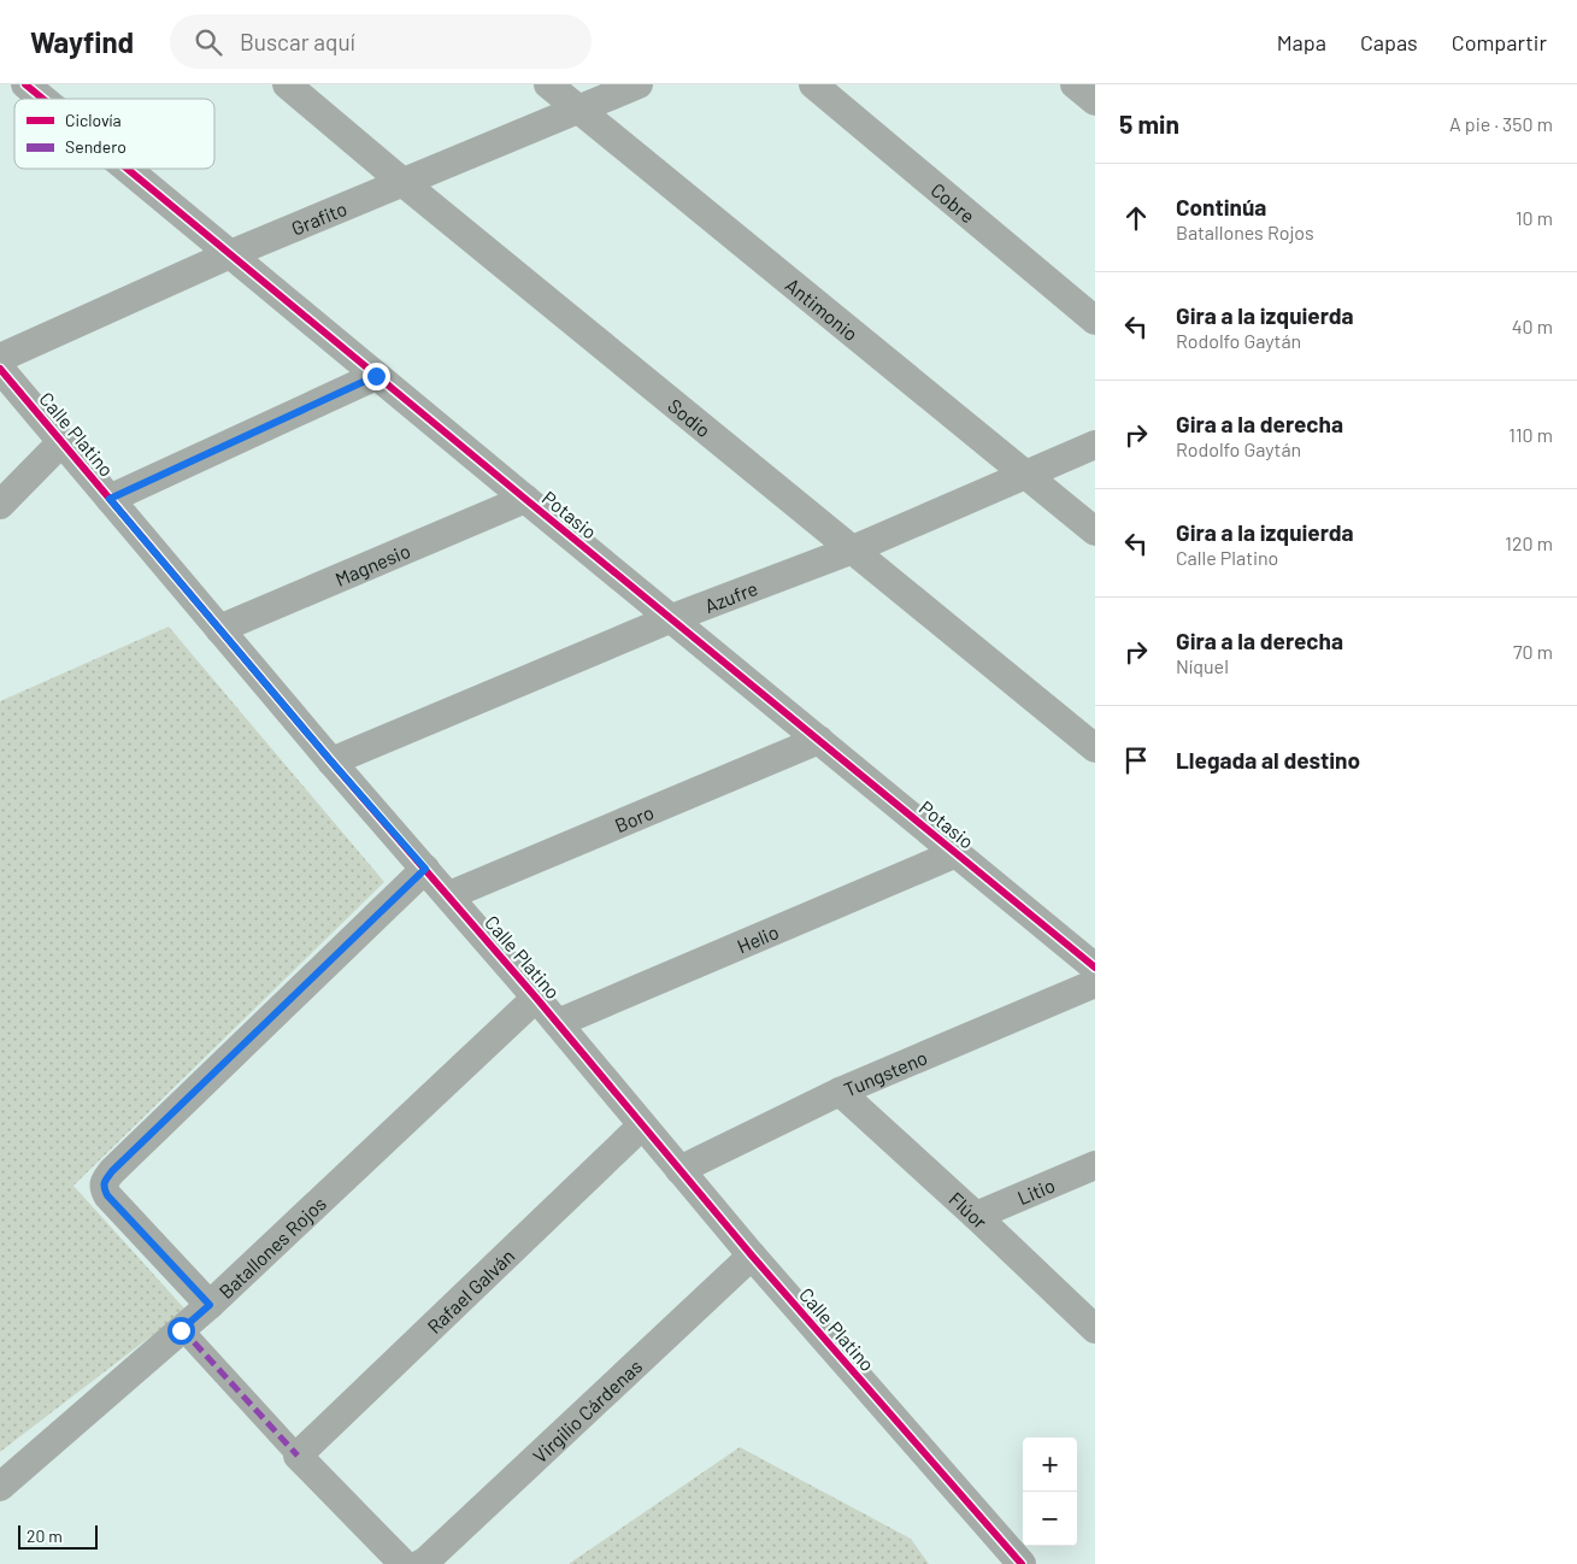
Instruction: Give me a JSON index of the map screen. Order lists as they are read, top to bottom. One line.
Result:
{"streets":{"street":["Cobre","Grafito","Antimonio","Sodio","Calle Platino","Potasio","Magnesio","Azufre","Boro","Helio","Tungsteno","Litio","Flúor","Batallones Rojos","Rafael Galván","Virgilio Cárdenas"]},"crossings":[["Grafito","Antimonio"],["Grafito","Sodio"],["Grafito","Potasio"],["Antimonio","Azufre"],["Sodio","Azufre"],["Calle Platino","Magnesio"],["Calle Platino","Azufre"],["Calle Platino","Boro"],["Calle Platino","Helio"],["Calle Platino","Tungsteno"],["Calle Platino","Batallones Rojos"],["Calle Platino","Rafael Galván"],["Calle Platino","Virgilio Cárdenas"],["Potasio","Magnesio"],["Potasio","Azufre"],["Potasio","Boro"],["Potasio","Helio"],["Tungsteno","Flúor"],["Litio","Flúor"]],"legend":["Ciclovía","Sendero"],"scale_bar":"20 m","page":{"header":"Wayfind","search":"Buscar aquí","nav":["Mapa","Capas","Compartir"],"heading":["5 min","A pie · 350 m"],"list":[["Continúa","Batallones Rojos","10 m"],["Gira a la izquierda","Rodolfo Gaytán","40 m"],["Gira a la derecha","Rodolfo Gaytán","110 m"],["Gira a la izquierda","Calle Platino","120 m"],["Gira a la derecha","Níquel","70 m"],"Llegada al destino"],"map_buttons":["+","−"],"scale":"20 m"}}
